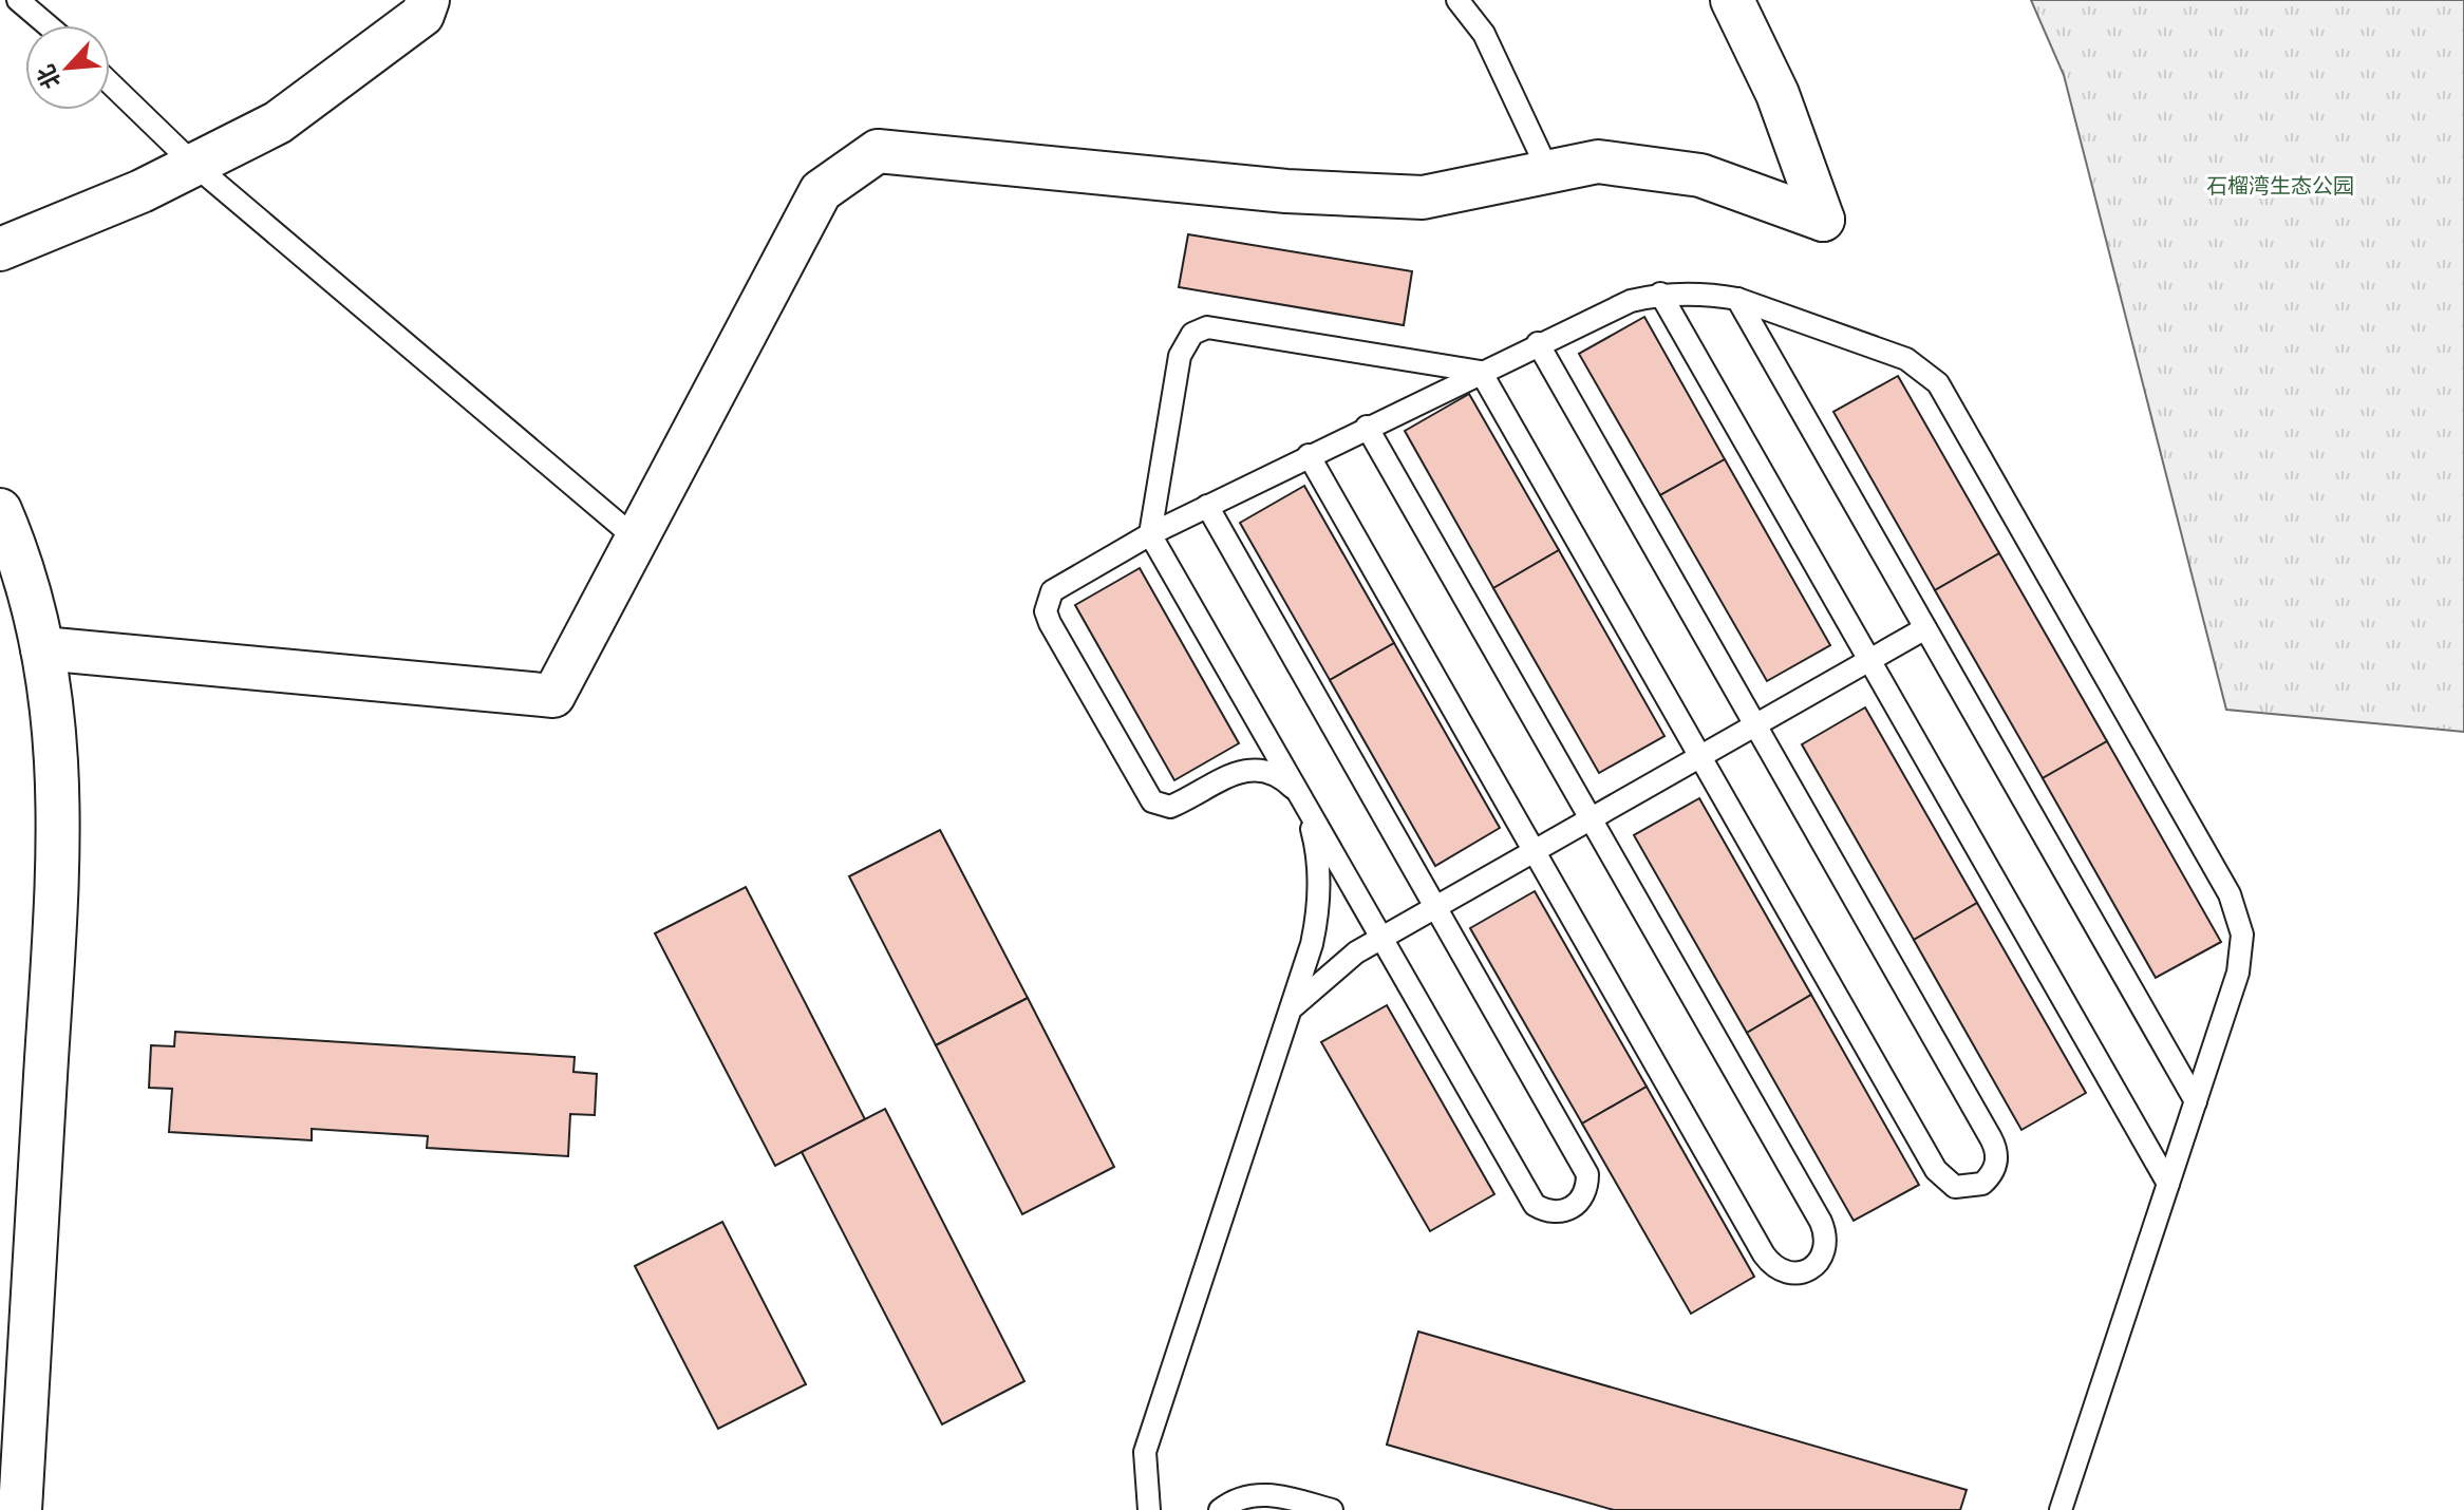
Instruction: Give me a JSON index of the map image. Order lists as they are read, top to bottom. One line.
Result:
{"parks":["石榴湾生态公园"],"north":"bottom left"}
